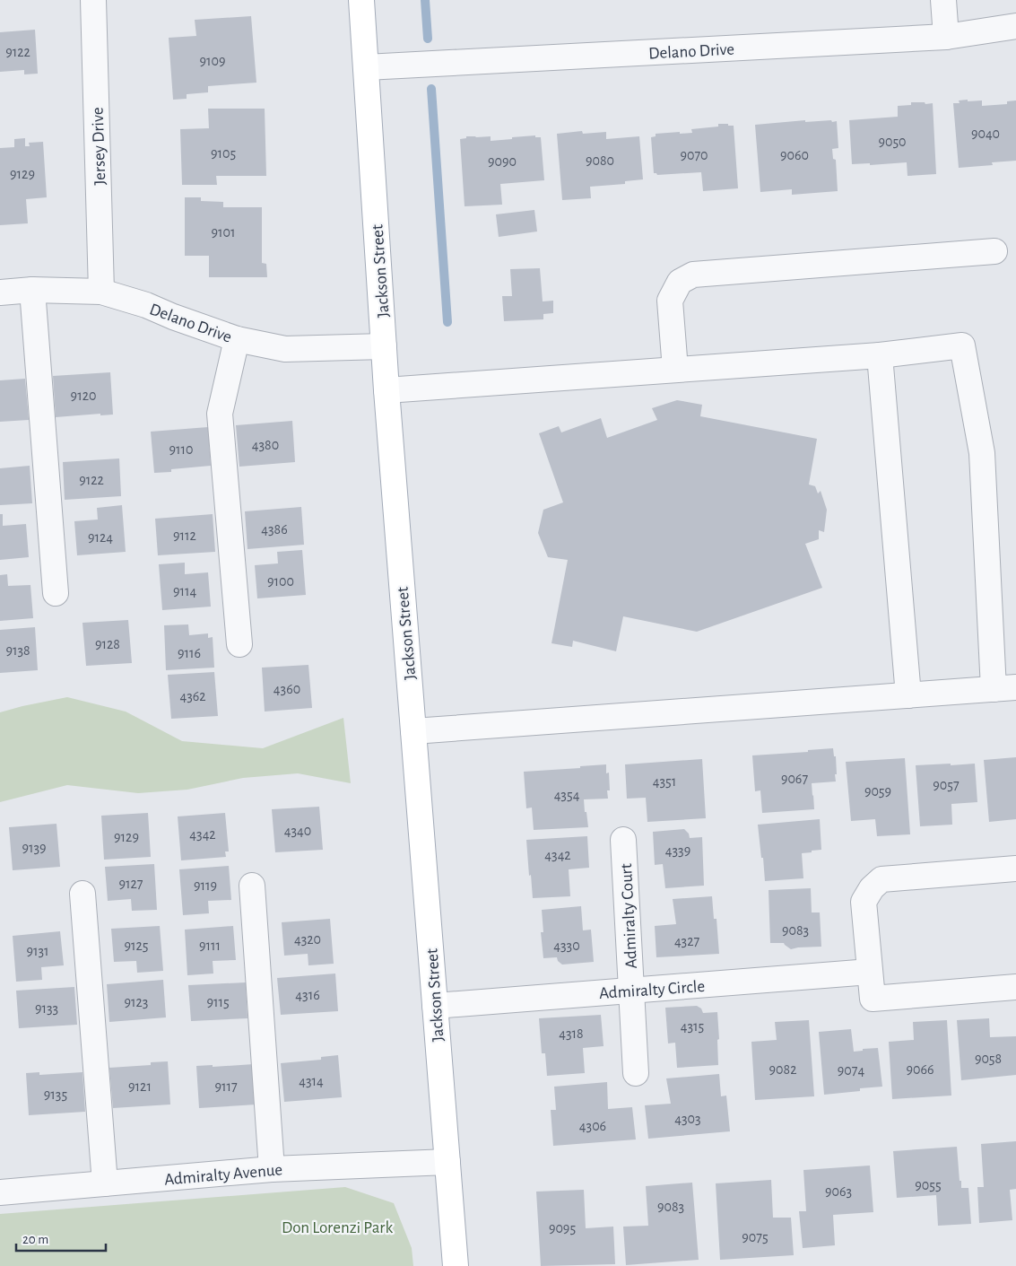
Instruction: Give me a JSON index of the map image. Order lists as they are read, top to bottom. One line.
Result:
{"streets":{"main road":["Jackson Street"],"street":["Delano Drive","Jersey Drive","Admiralty Court","Admiralty Circle","Admiralty Avenue"]},"crossings":[["Delano Drive","Jersey Drive"],["Delano Drive","Jackson Street"],["Jackson Street","Admiralty Circle"],["Jackson Street","Admiralty Avenue"],["Admiralty Court","Admiralty Circle"]],"parks":["Don Lorenzi Park"],"house_numbers":["9122","9109","9040","9050","9105","9070","9060","9080","9090","9129","9101","9120","4380","9110","9122","4386","9112","9124","9100","9114","9128","9138","9116","4360","4362","9067","4351","9057","9059","4354","4340","4342","9129","9139","4339","4342","9127","9119","9083","4320","4327","9125","9111","4330","9131","4316","9123","9115","9133","4315","4318","9058","9082","9066","9074","4314","9121","9117","9135","4303","4306","9055","9063","9083","9095","9075"],"scale_bar":"20 m"}
